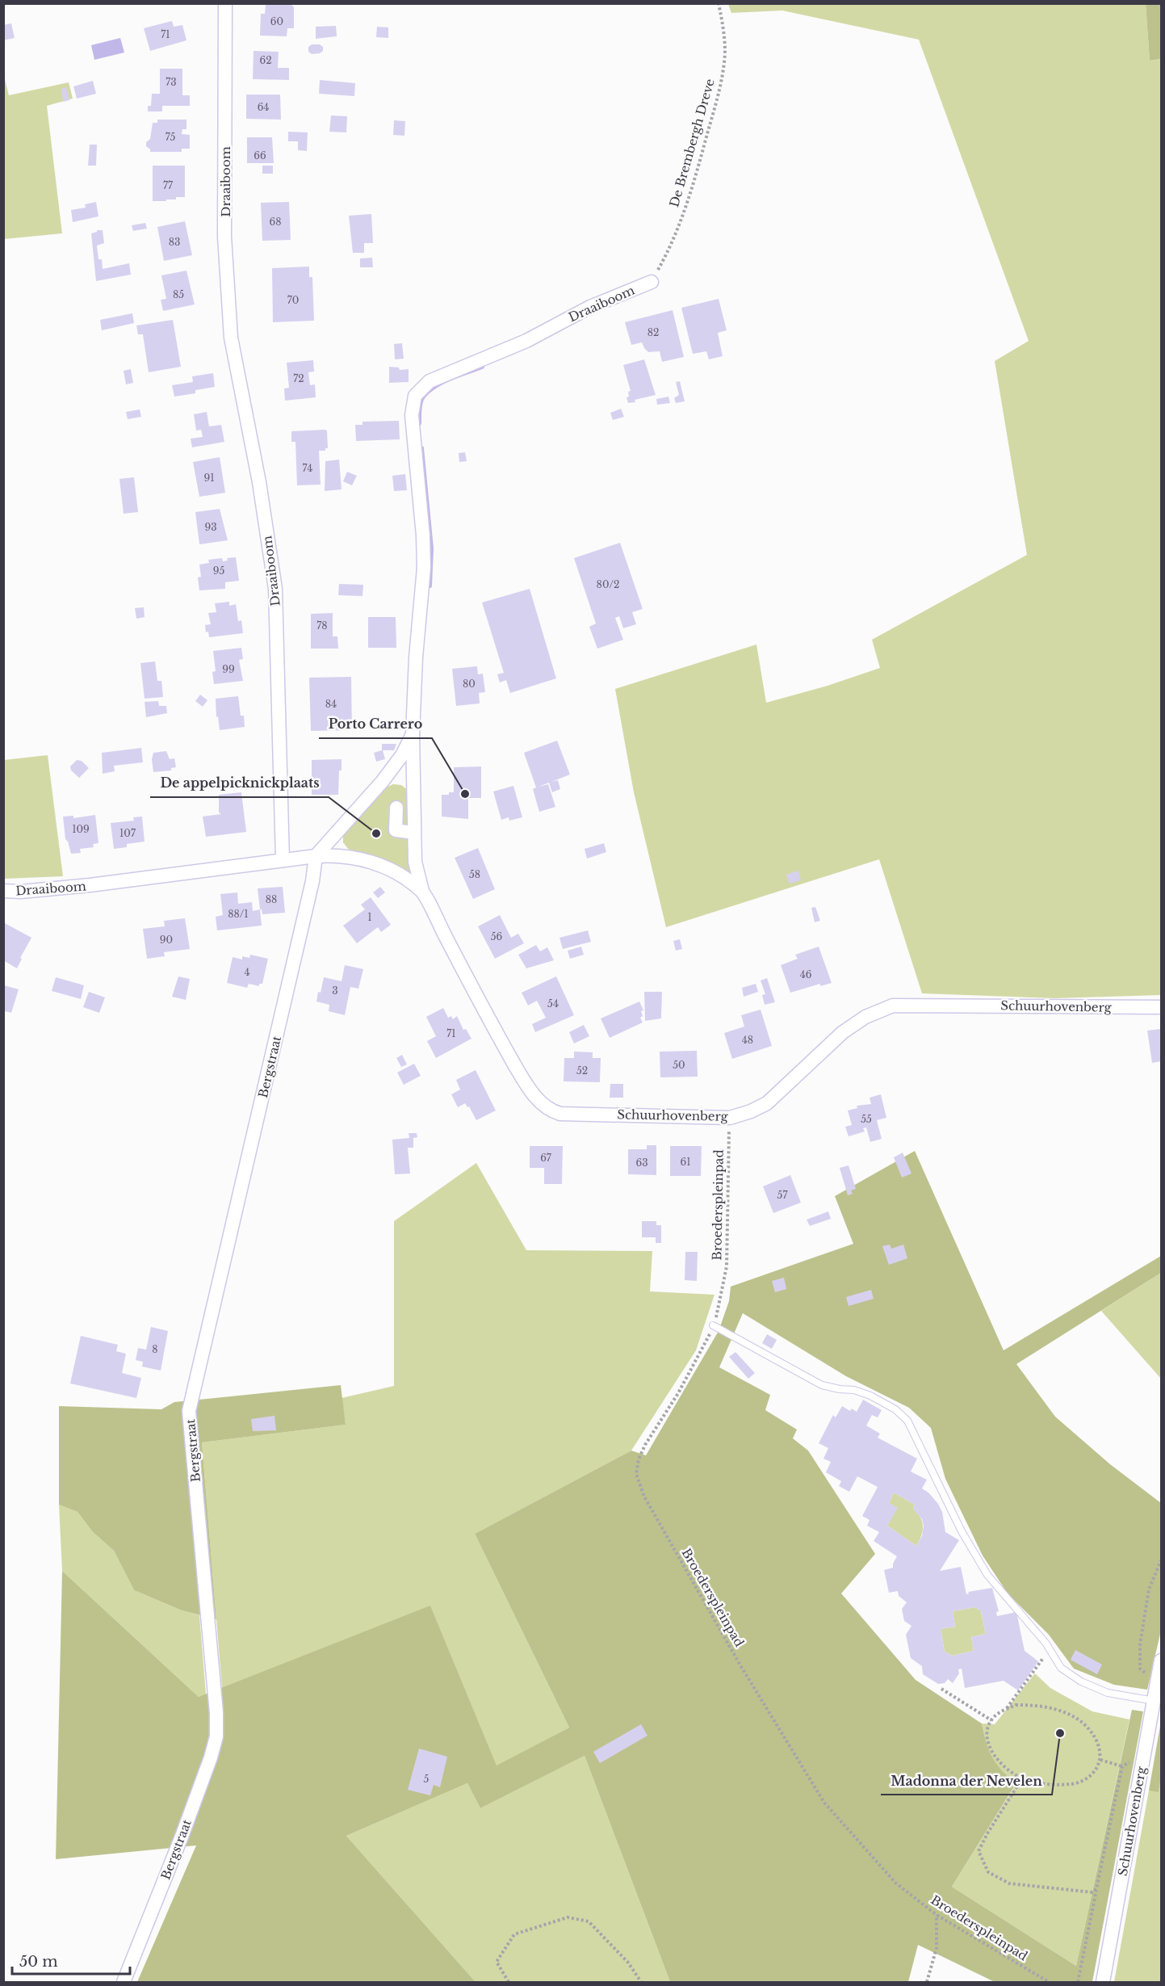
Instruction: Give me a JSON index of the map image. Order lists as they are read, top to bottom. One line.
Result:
{"streets":{"street":["Draaiboom","Schuurhovenberg","Bergstraat"],"path":["De Brembergh Dreve","Broederspleinpad"]},"crossings":[["De Brembergh Dreve","Draaiboom"],["Draaiboom","Schuurhovenberg"],["Draaiboom","Bergstraat"],["Schuurhovenberg","Bergstraat"],["Schuurhovenberg","Broederspleinpad"]],"places":["Porto Carrero","De appelpicknickplaats","Madonna der Nevelen"],"house_numbers":["60","71","62","73","64","75","66","77","68","83","85","70","82","72","74","91","93","95","80/2","78","99","80","84","109","107","58","88","88/1","1","56","90","4","46","3","54","71","48","50","52","55","67","61","63","57","8","5"],"scale_bar":"50 m"}
